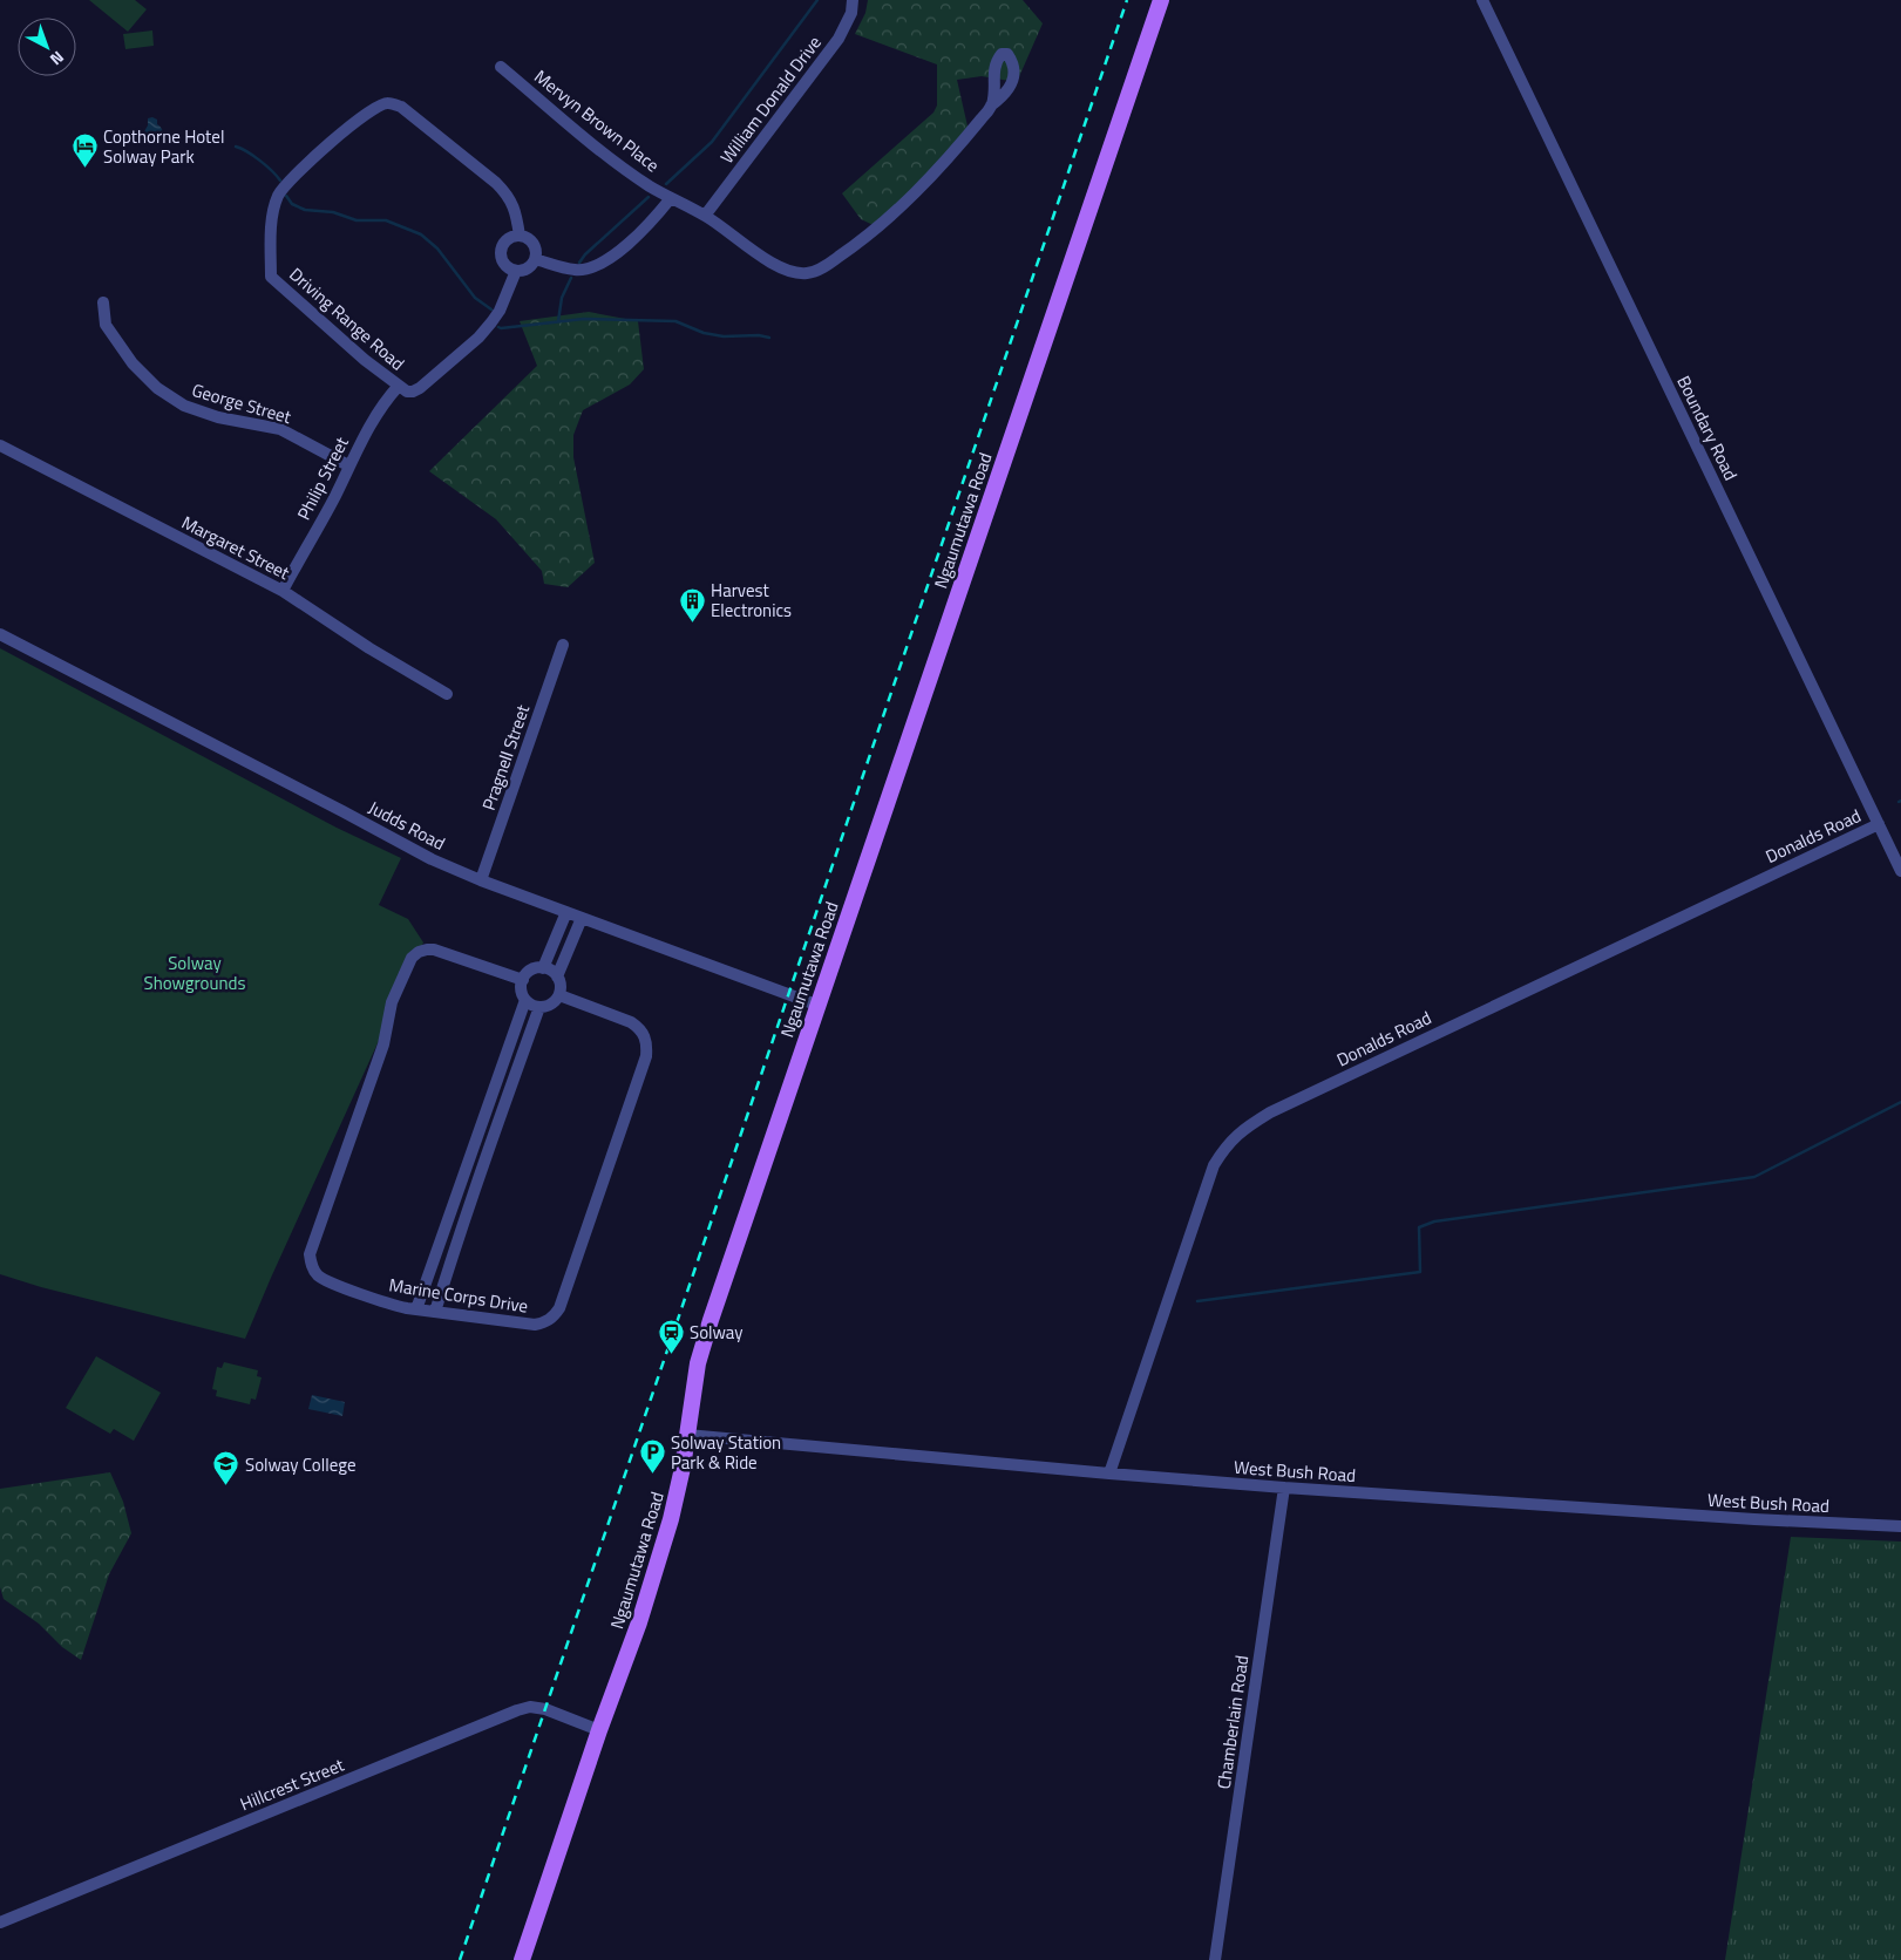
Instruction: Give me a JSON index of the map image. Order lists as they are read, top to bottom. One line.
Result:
{"streets":{"main road":["Ngaumutawa Road"],"street":["William Donald Drive","Mervyn Brown Place","Driving Range Road","George Street","Boundary Road","Philip Street","Margaret Street","Pragnell Street","Judds Road","Donalds Road","Marine Corps Drive","West Bush Road","Chamberlain Road","Hillcrest Street"]},"crossings":[["William Donald Drive","Mervyn Brown Place"],["Driving Range Road","Philip Street"],["George Street","Philip Street"],["Boundary Road","Donalds Road"],["Philip Street","Margaret Street"],["Ngaumutawa Road","Judds Road"],["Ngaumutawa Road","West Bush Road"],["Ngaumutawa Road","Hillcrest Street"],["Pragnell Street","Judds Road"],["Donalds Road","West Bush Road"],["West Bush Road","Chamberlain Road"]],"parks":["Solway Showgrounds"],"places":{"hotel":["Copthorne Hotel Solway Park"],"building":["Harvest Electronics"],"station":["Solway"],"parking":["Solway Station Park & Ride"],"school or university":["Solway College"]},"north":"bottom right"}
